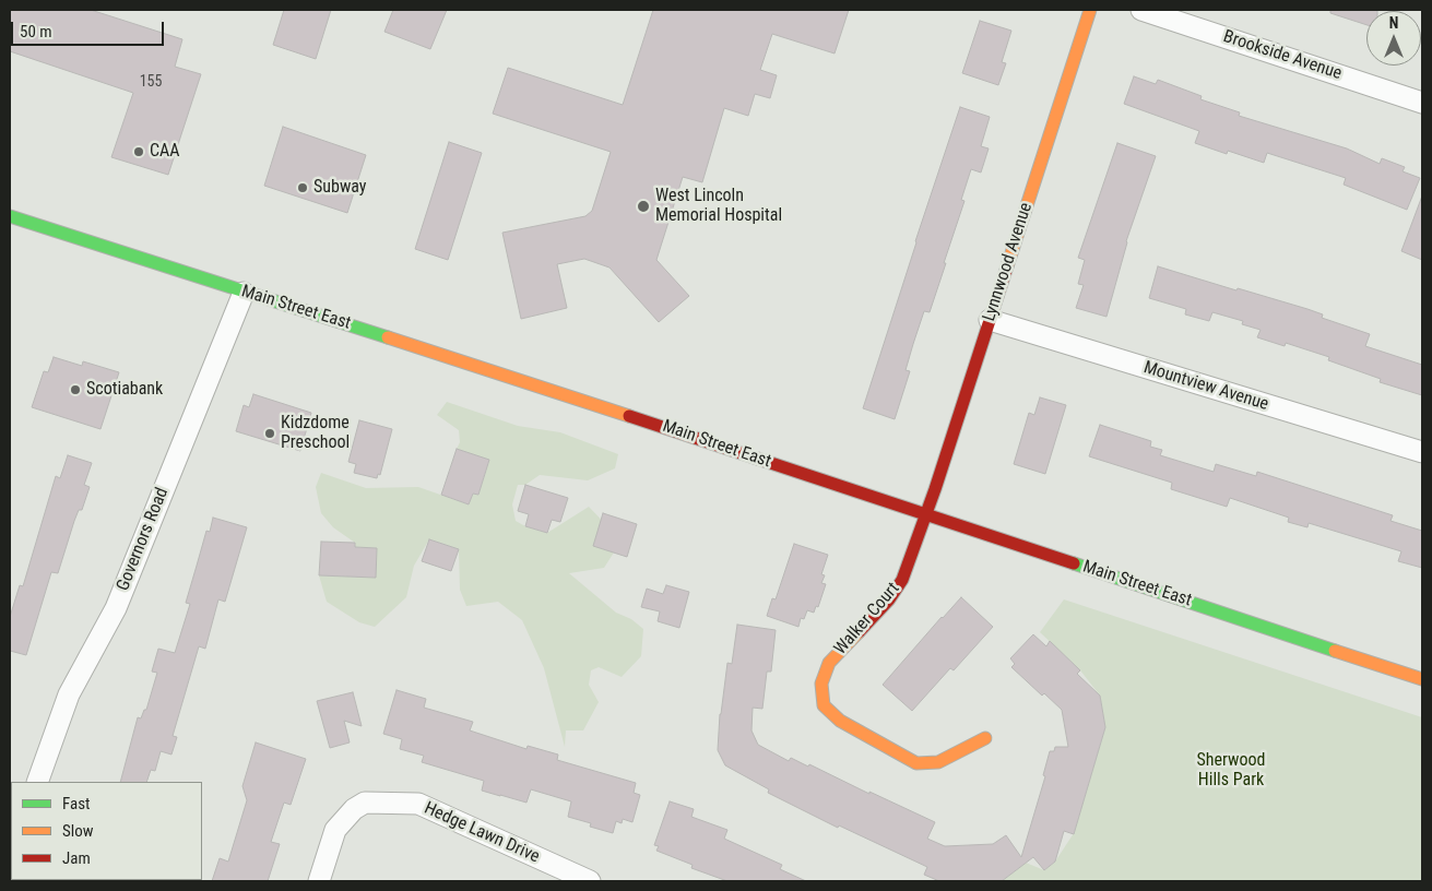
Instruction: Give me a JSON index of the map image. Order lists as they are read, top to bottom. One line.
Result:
{"streets":{"main road":["Lynnwood Avenue","Main Street East","Walker Court"],"street":["Brookside Avenue","Mountview Avenue","Governors Road","Hedge Lawn Drive"]},"crossings":[["Lynnwood Avenue","Main Street East"],["Lynnwood Avenue","Mountview Avenue"],["Lynnwood Avenue","Walker Court"],["Main Street East","Governors Road"],["Main Street East","Walker Court"]],"parks":["Sherwood Hills Park"],"places":["CAA","Subway","West Lincoln Memorial Hospital","Scotiabank","Kidzdome Preschool"],"house_numbers":["155"],"legend":["Fast","Slow","Jam"],"scale_bar":"50 m","north":"top"}
